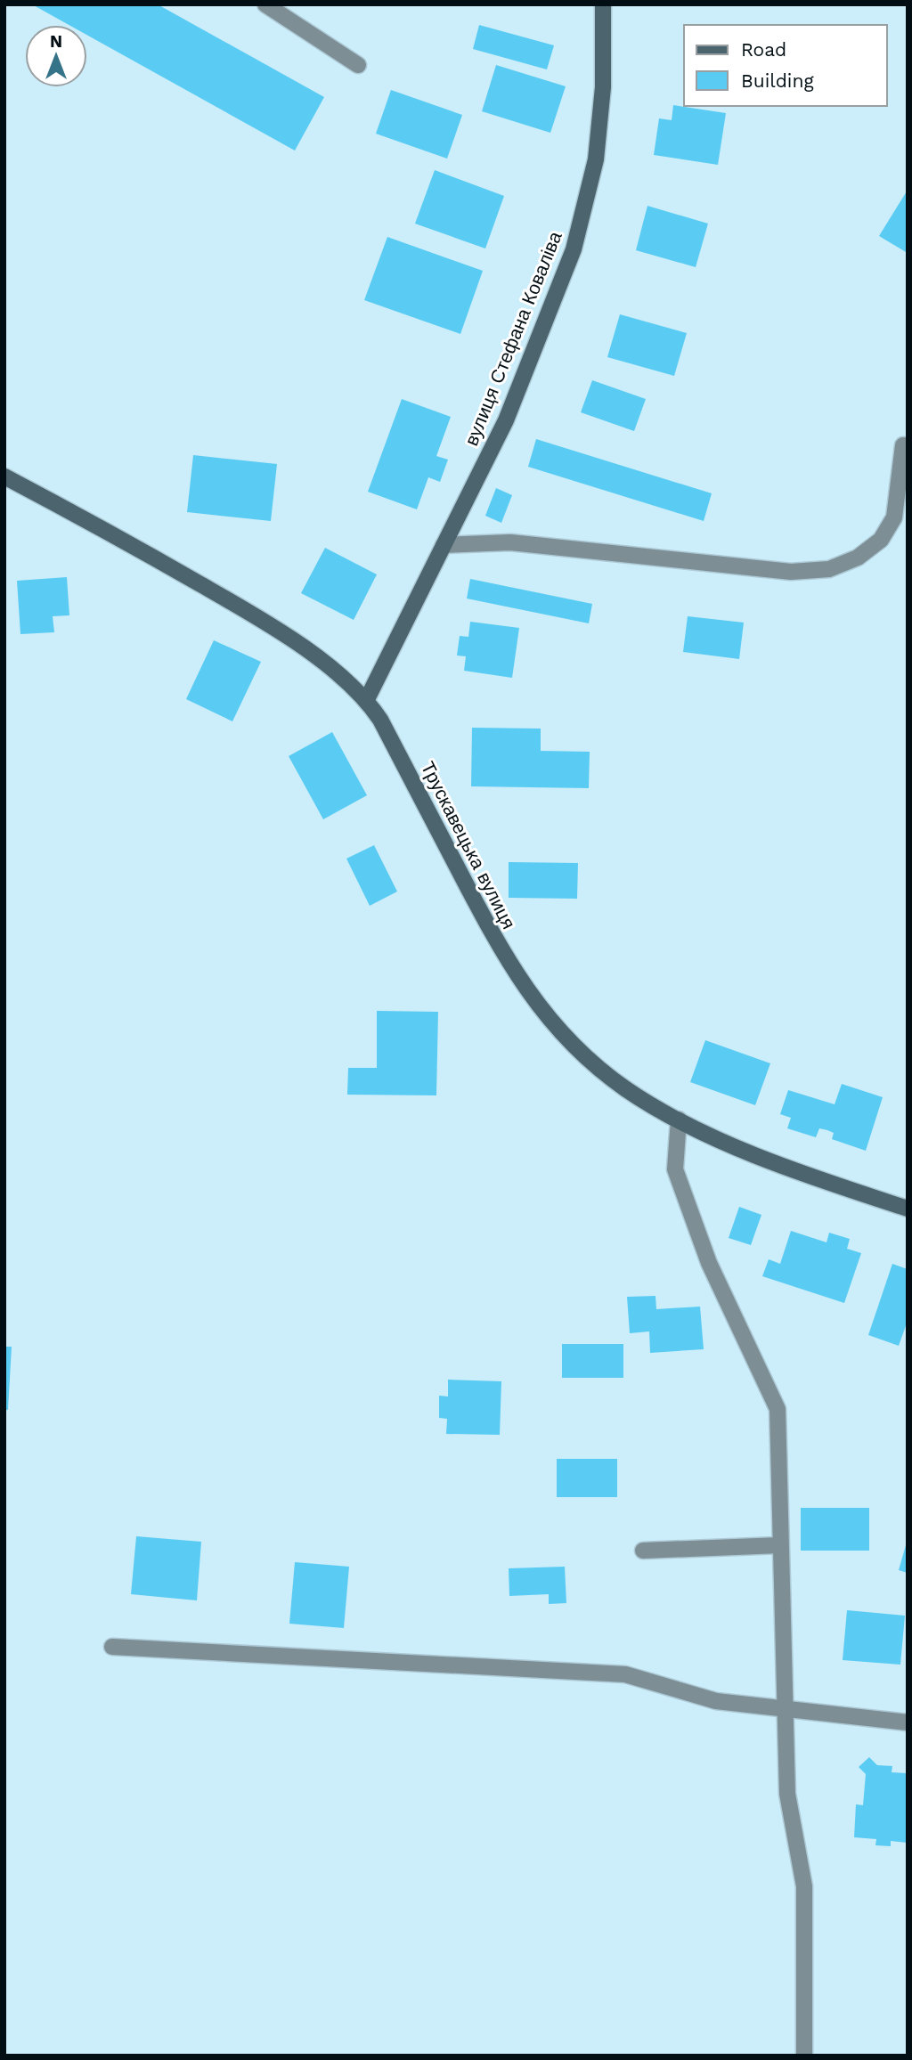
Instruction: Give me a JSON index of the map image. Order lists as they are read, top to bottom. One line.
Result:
{"streets":{"main road":["вулиця Стефана Коваліва","Трускавецька вулиця"]},"crossings":[["вулиця Стефана Коваліва","Трускавецька вулиця"]],"legend":["Road","Building"],"north":"top"}
